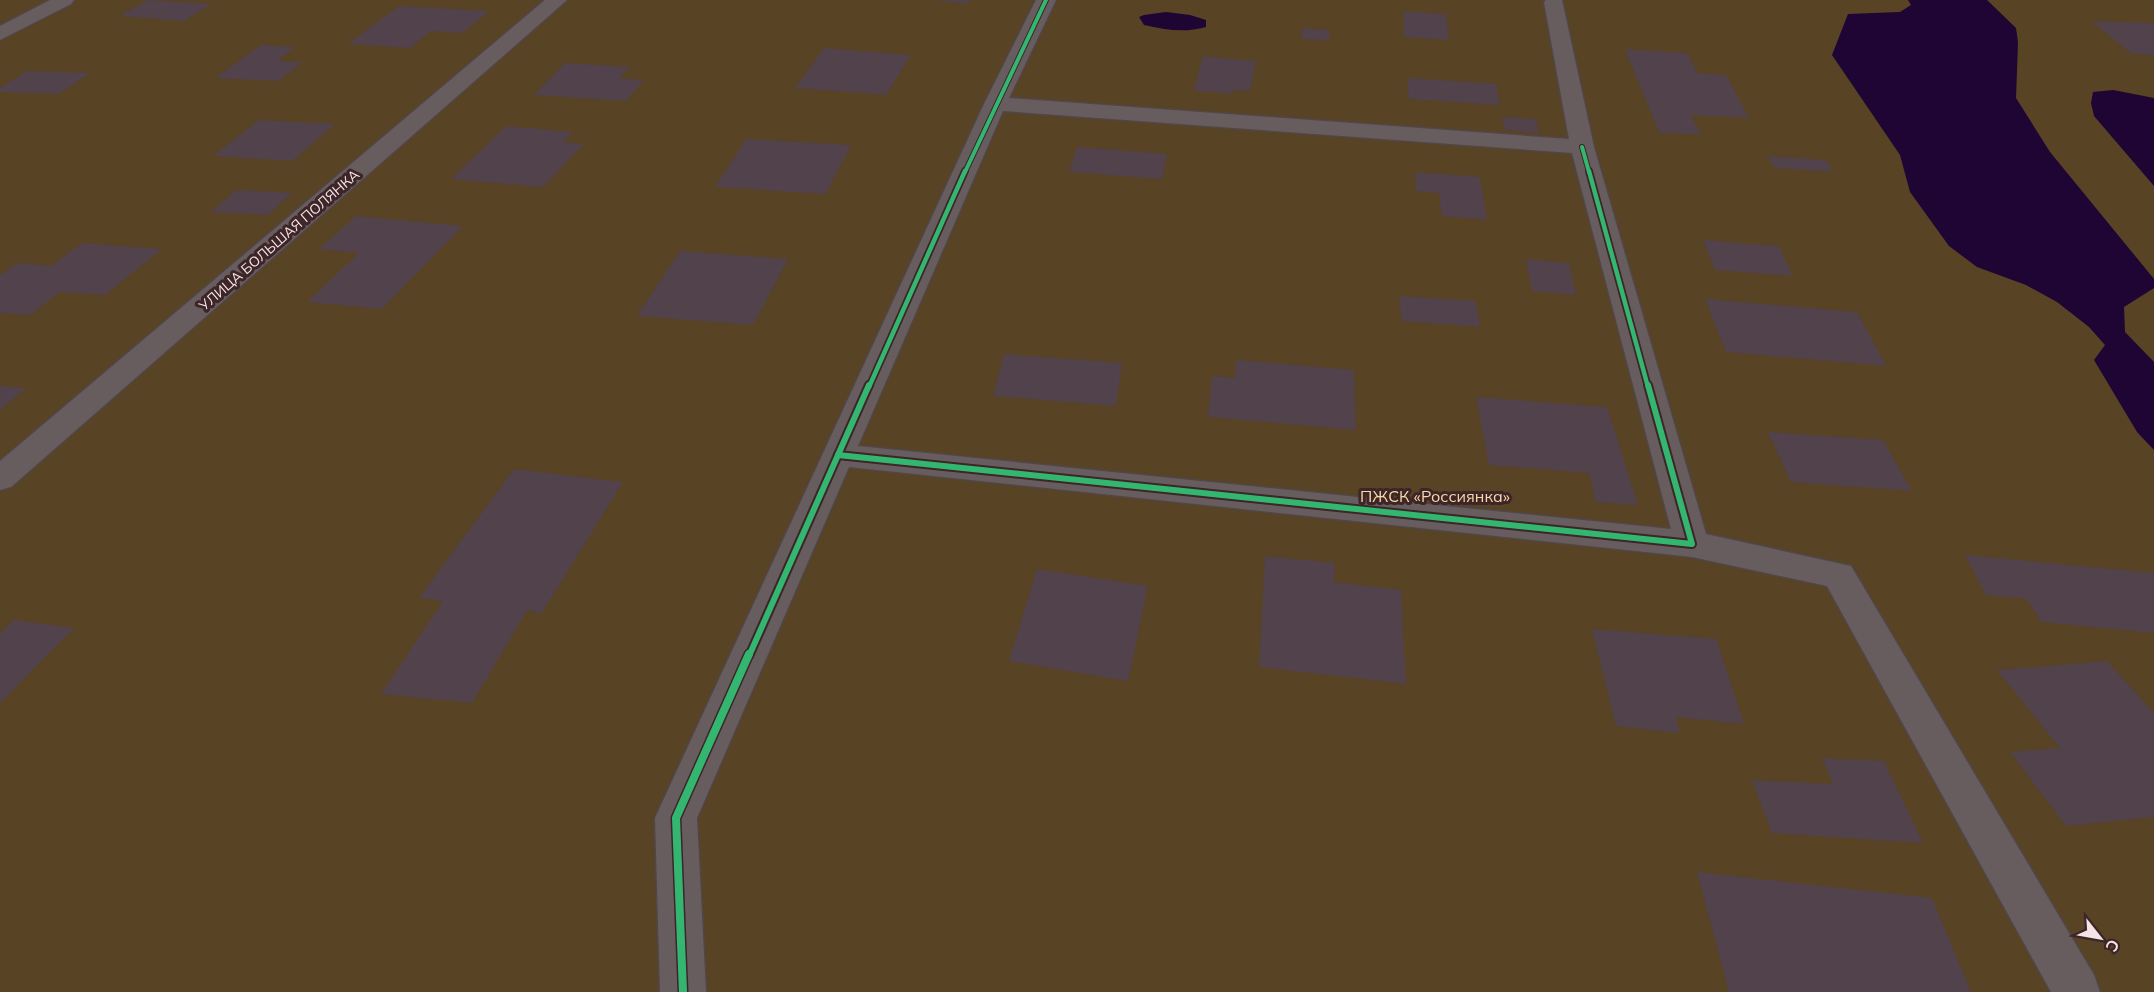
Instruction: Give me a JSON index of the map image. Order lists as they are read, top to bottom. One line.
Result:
{"streets":{"street":["УЛИЦА БОЛЬШАЯ ПОЛЯНКА"]},"parks":["ПЖСК «Россиянка»"],"north":"bottom right"}
